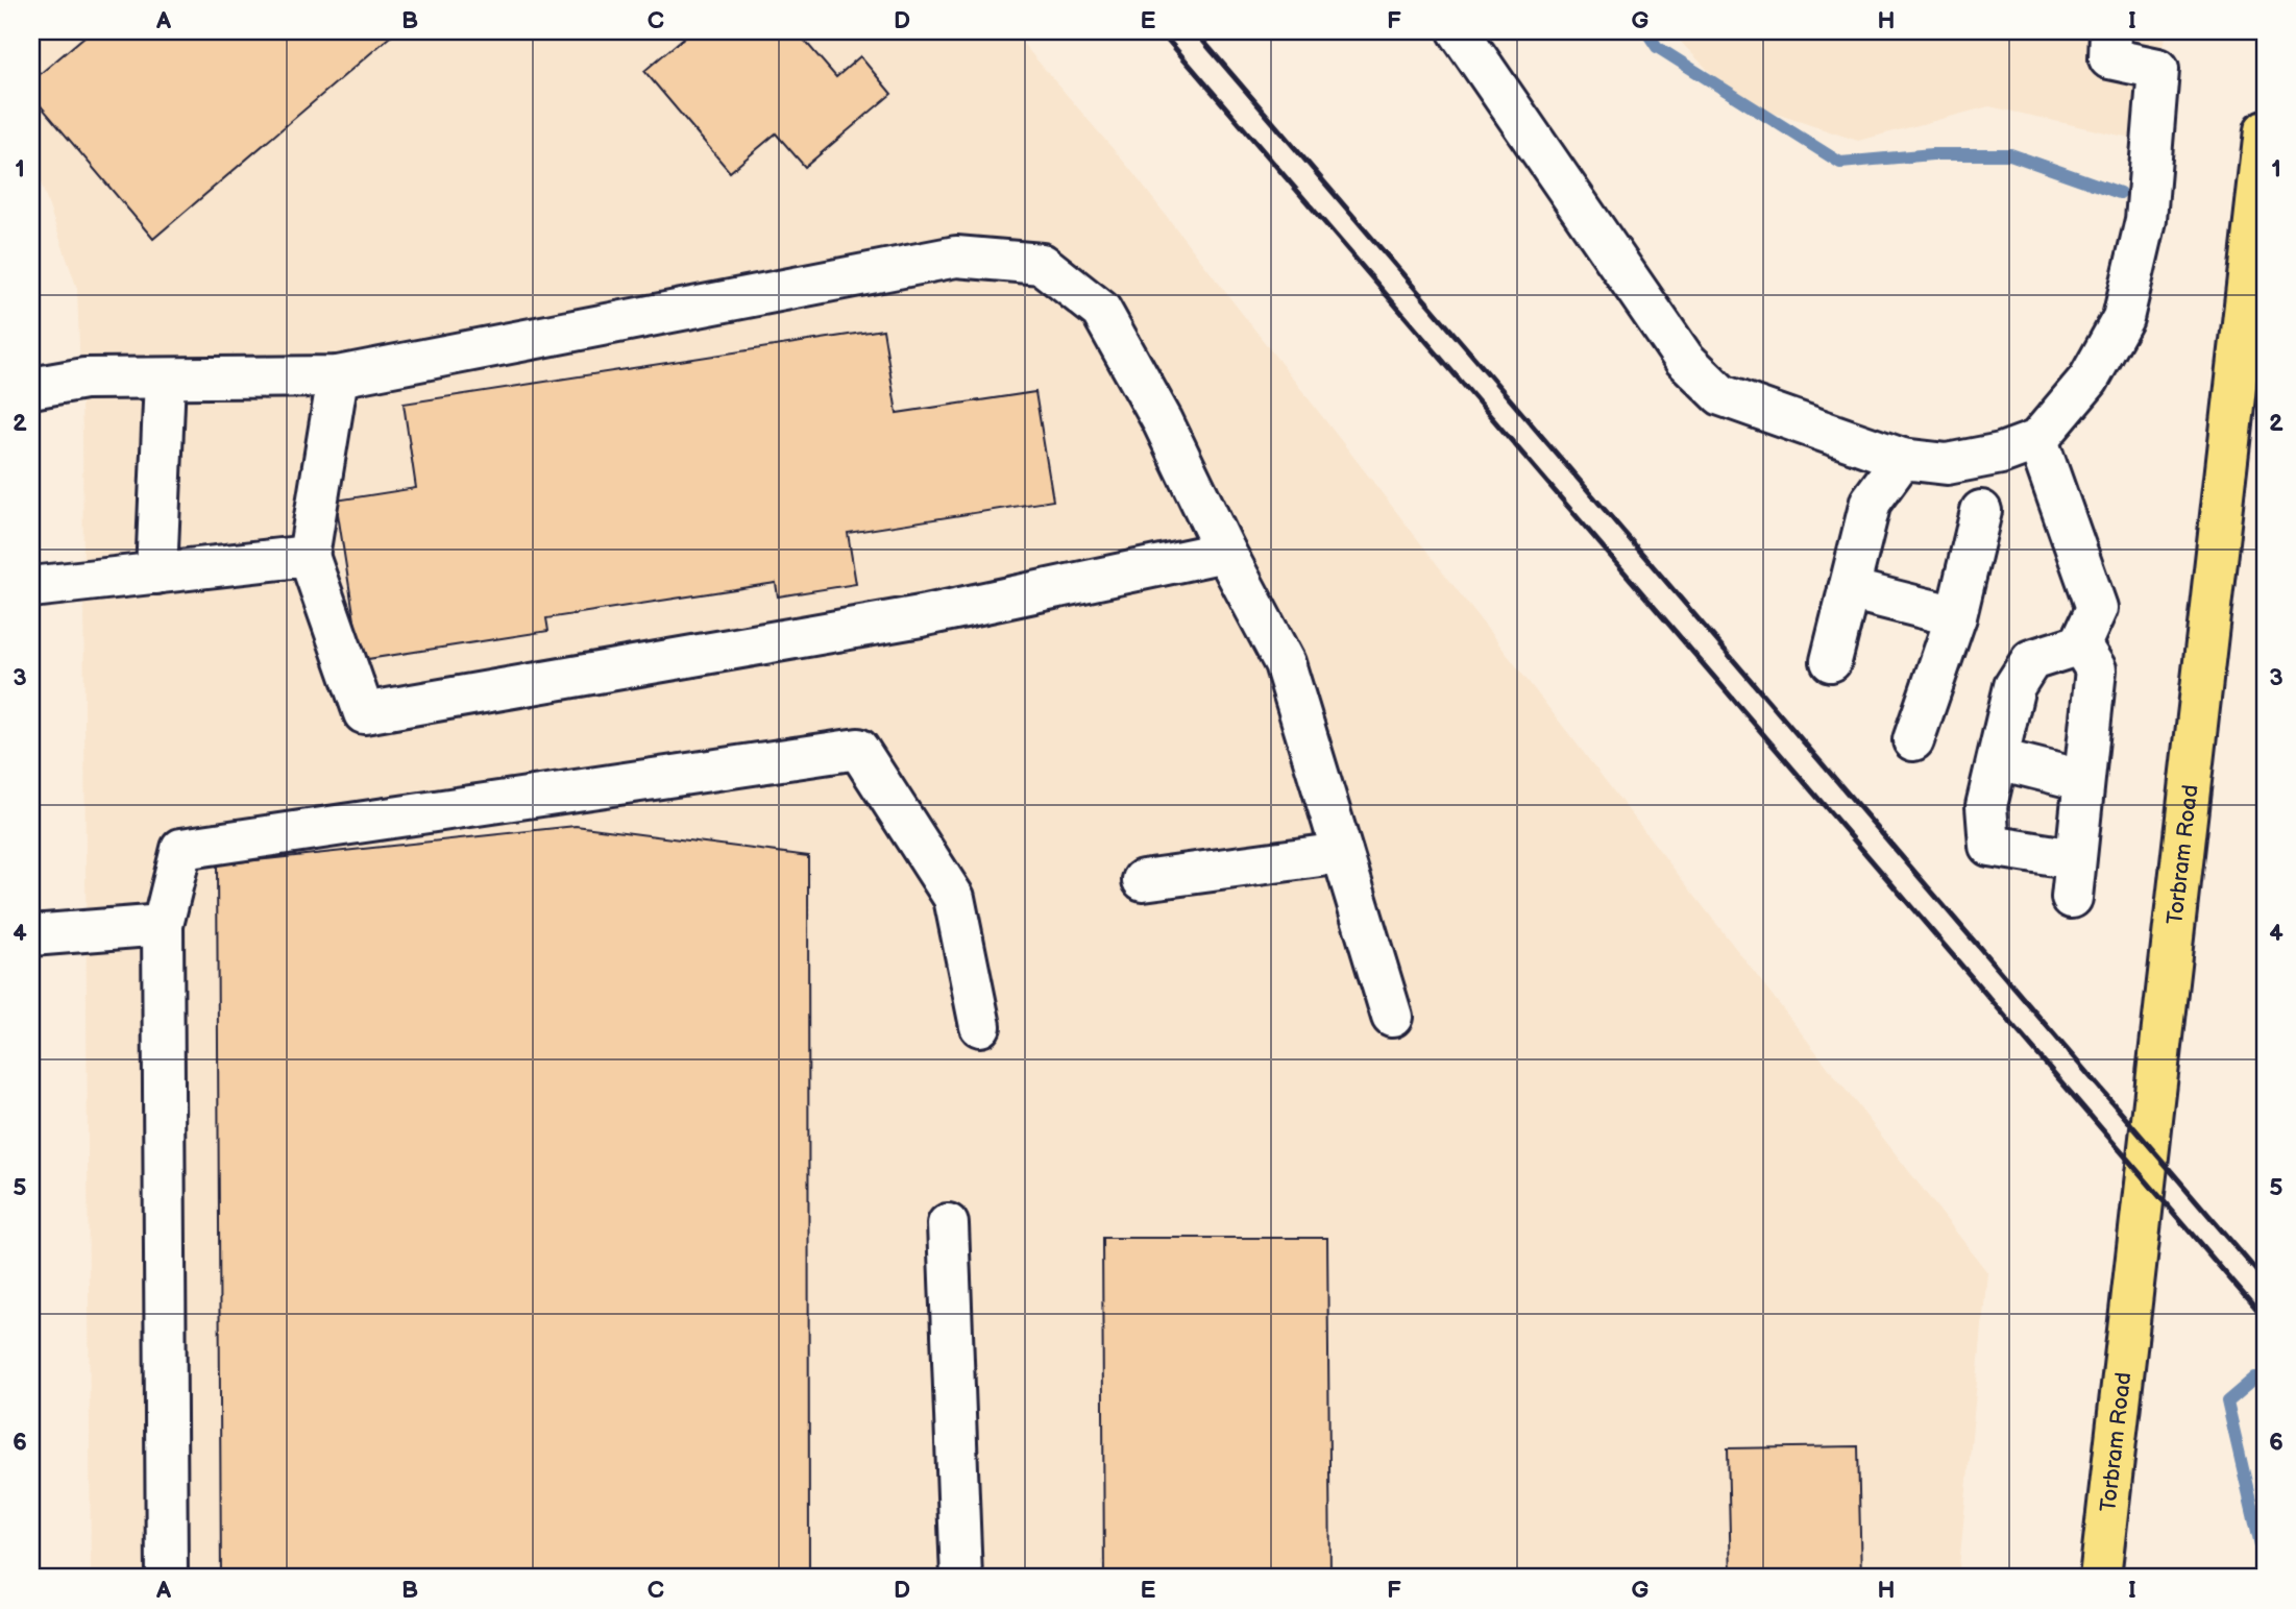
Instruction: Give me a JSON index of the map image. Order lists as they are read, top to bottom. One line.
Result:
{"streets":{"main road":["Torbram Road"]},"grid":{"columns":["A","B","C","D","E","F","G","H","I"],"rows":["1","2","3","4","5","6"]}}
